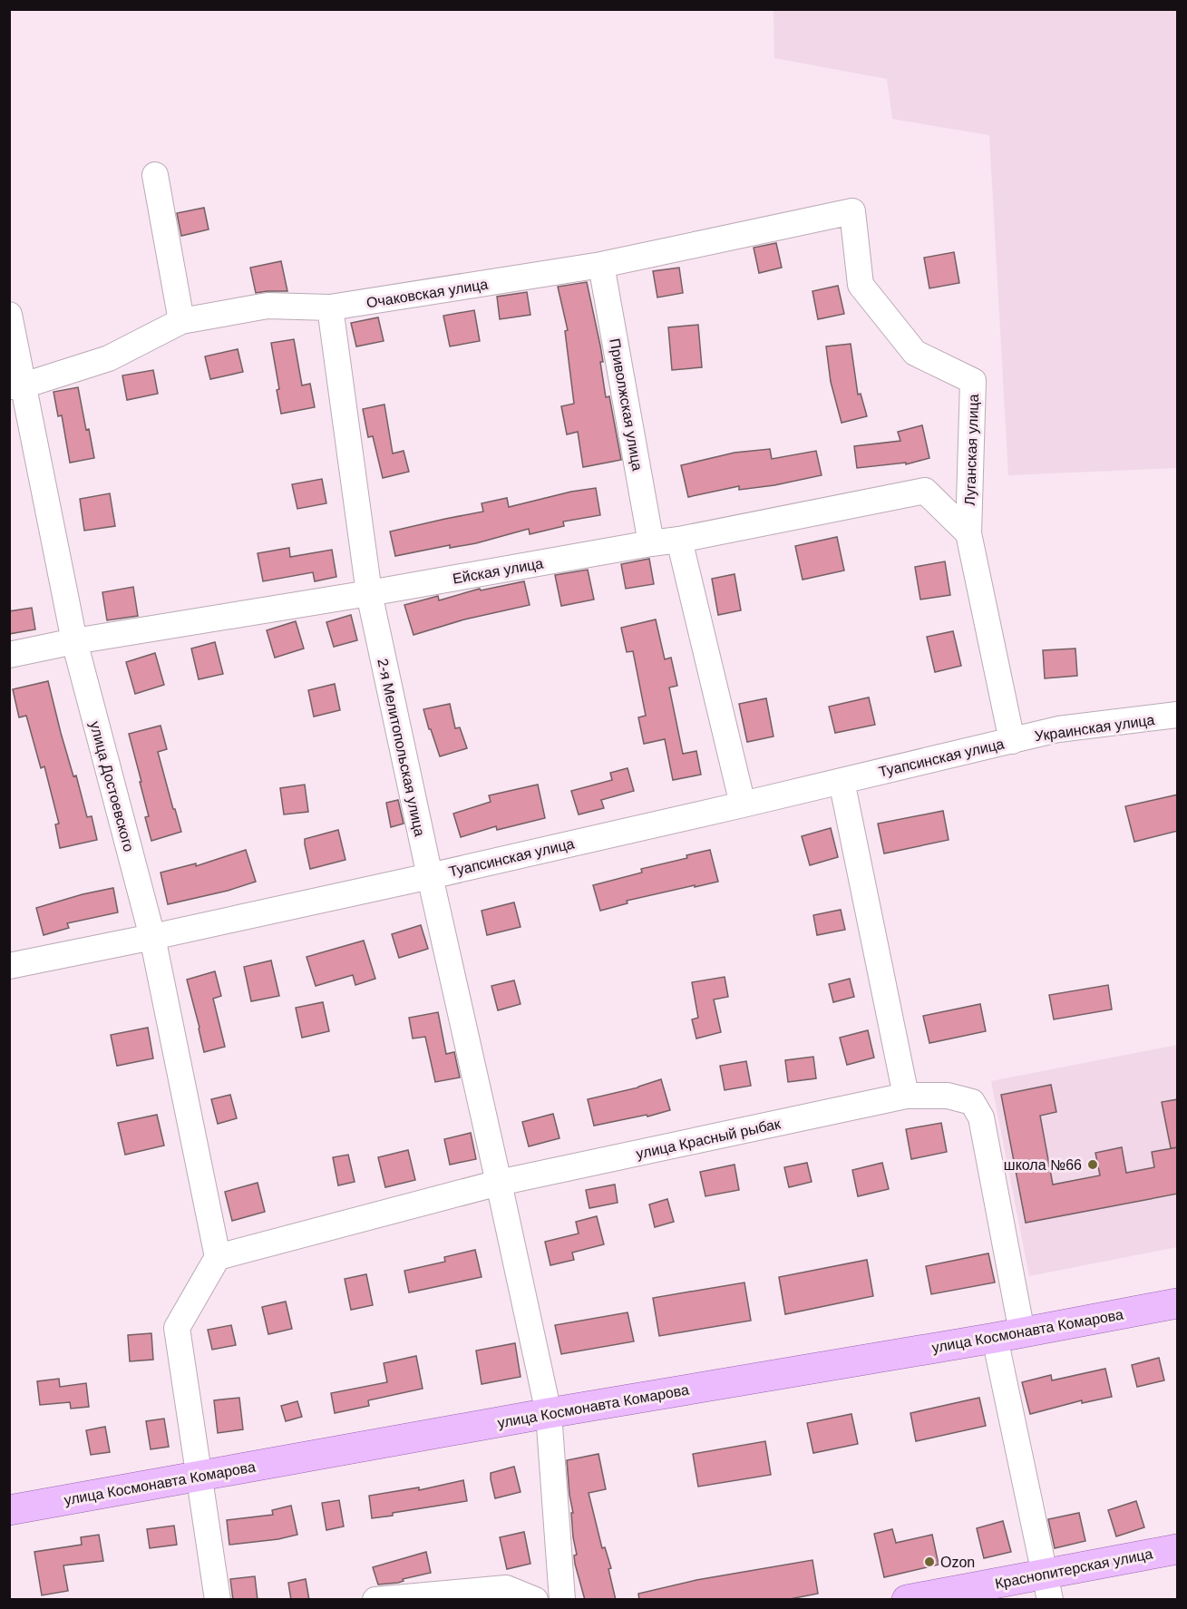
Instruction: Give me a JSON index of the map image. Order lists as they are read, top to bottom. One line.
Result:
{"streets":{"main road":["улица Космонавта Комарова","Краснопитерская улица"],"street":["Очаковская улица","Приволжская улица","Луганская улица","Ейская улица","Украинская улица","2-я Мелитопольская улица","Туапсинская улица","улица Достоевского","улица Красный рыбак"]},"crossings":[["Очаковская улица","Приволжская улица"],["Очаковская улица","Луганская улица"],["Очаковская улица","2-я Мелитопольская улица"],["Очаковская улица","улица Достоевского"],["Приволжская улица","Ейская улица"],["Луганская улица","Ейская улица"],["Луганская улица","Украинская улица"],["Луганская улица","Туапсинская улица"],["Ейская улица","2-я Мелитопольская улица"],["Ейская улица","улица Достоевского"],["Украинская улица","Туапсинская улица"],["2-я Мелитопольская улица","Туапсинская улица"],["2-я Мелитопольская улица","улица Красный рыбак"],["2-я Мелитопольская улица","улица Космонавта Комарова"],["Туапсинская улица","улица Достоевского"],["улица Достоевского","улица Красный рыбак"],["улица Красный рыбак","улица Космонавта Комарова"]],"places":["школа №66","Ozon"]}
